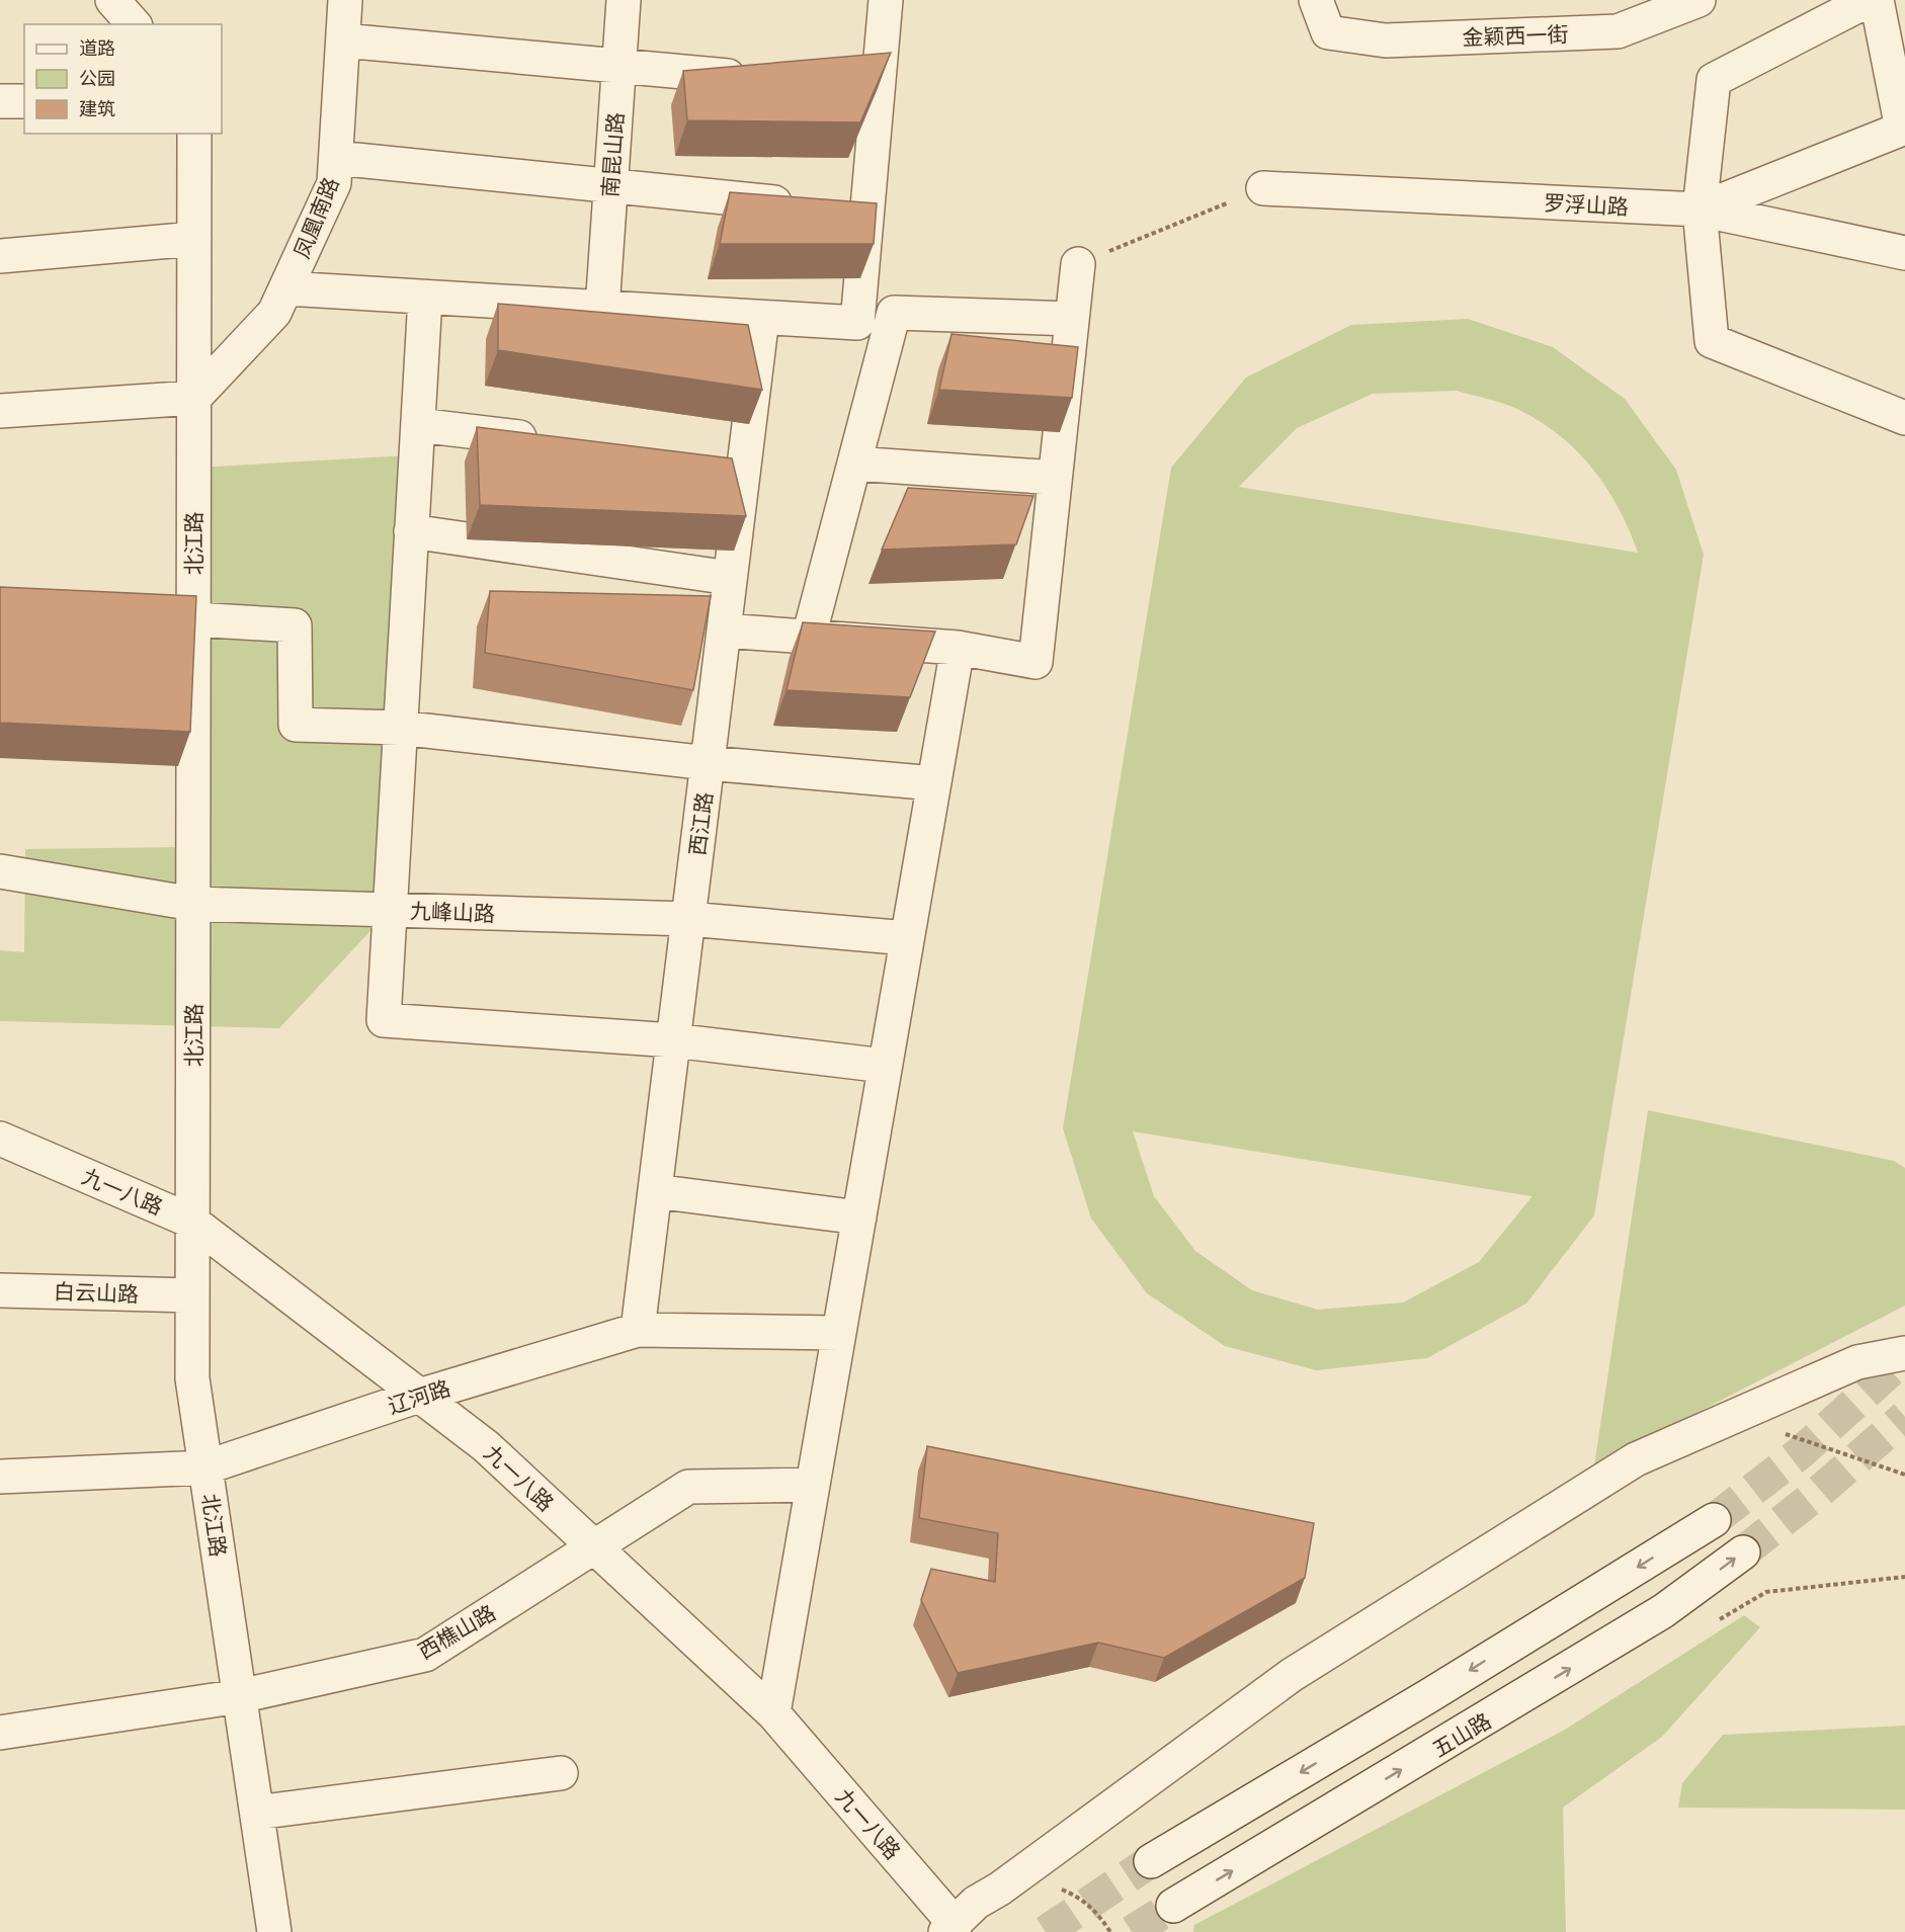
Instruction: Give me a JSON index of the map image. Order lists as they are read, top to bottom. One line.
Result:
{"streets":{"street":["金颖西一街","南昆山路","罗浮山路","凤凰南路","北江路","西江路","九峰山路","九一八路","白云山路","辽河路","西樵山路","五山路"]},"crossings":[["凤凰南路","北江路"],["北江路","九峰山路"],["北江路","九一八路"],["北江路","白云山路"],["北江路","辽河路"],["北江路","西樵山路"],["西江路","九峰山路"],["西江路","辽河路"],["九一八路","辽河路"],["九一八路","西樵山路"]],"legend":["道路","公园","建筑"]}
